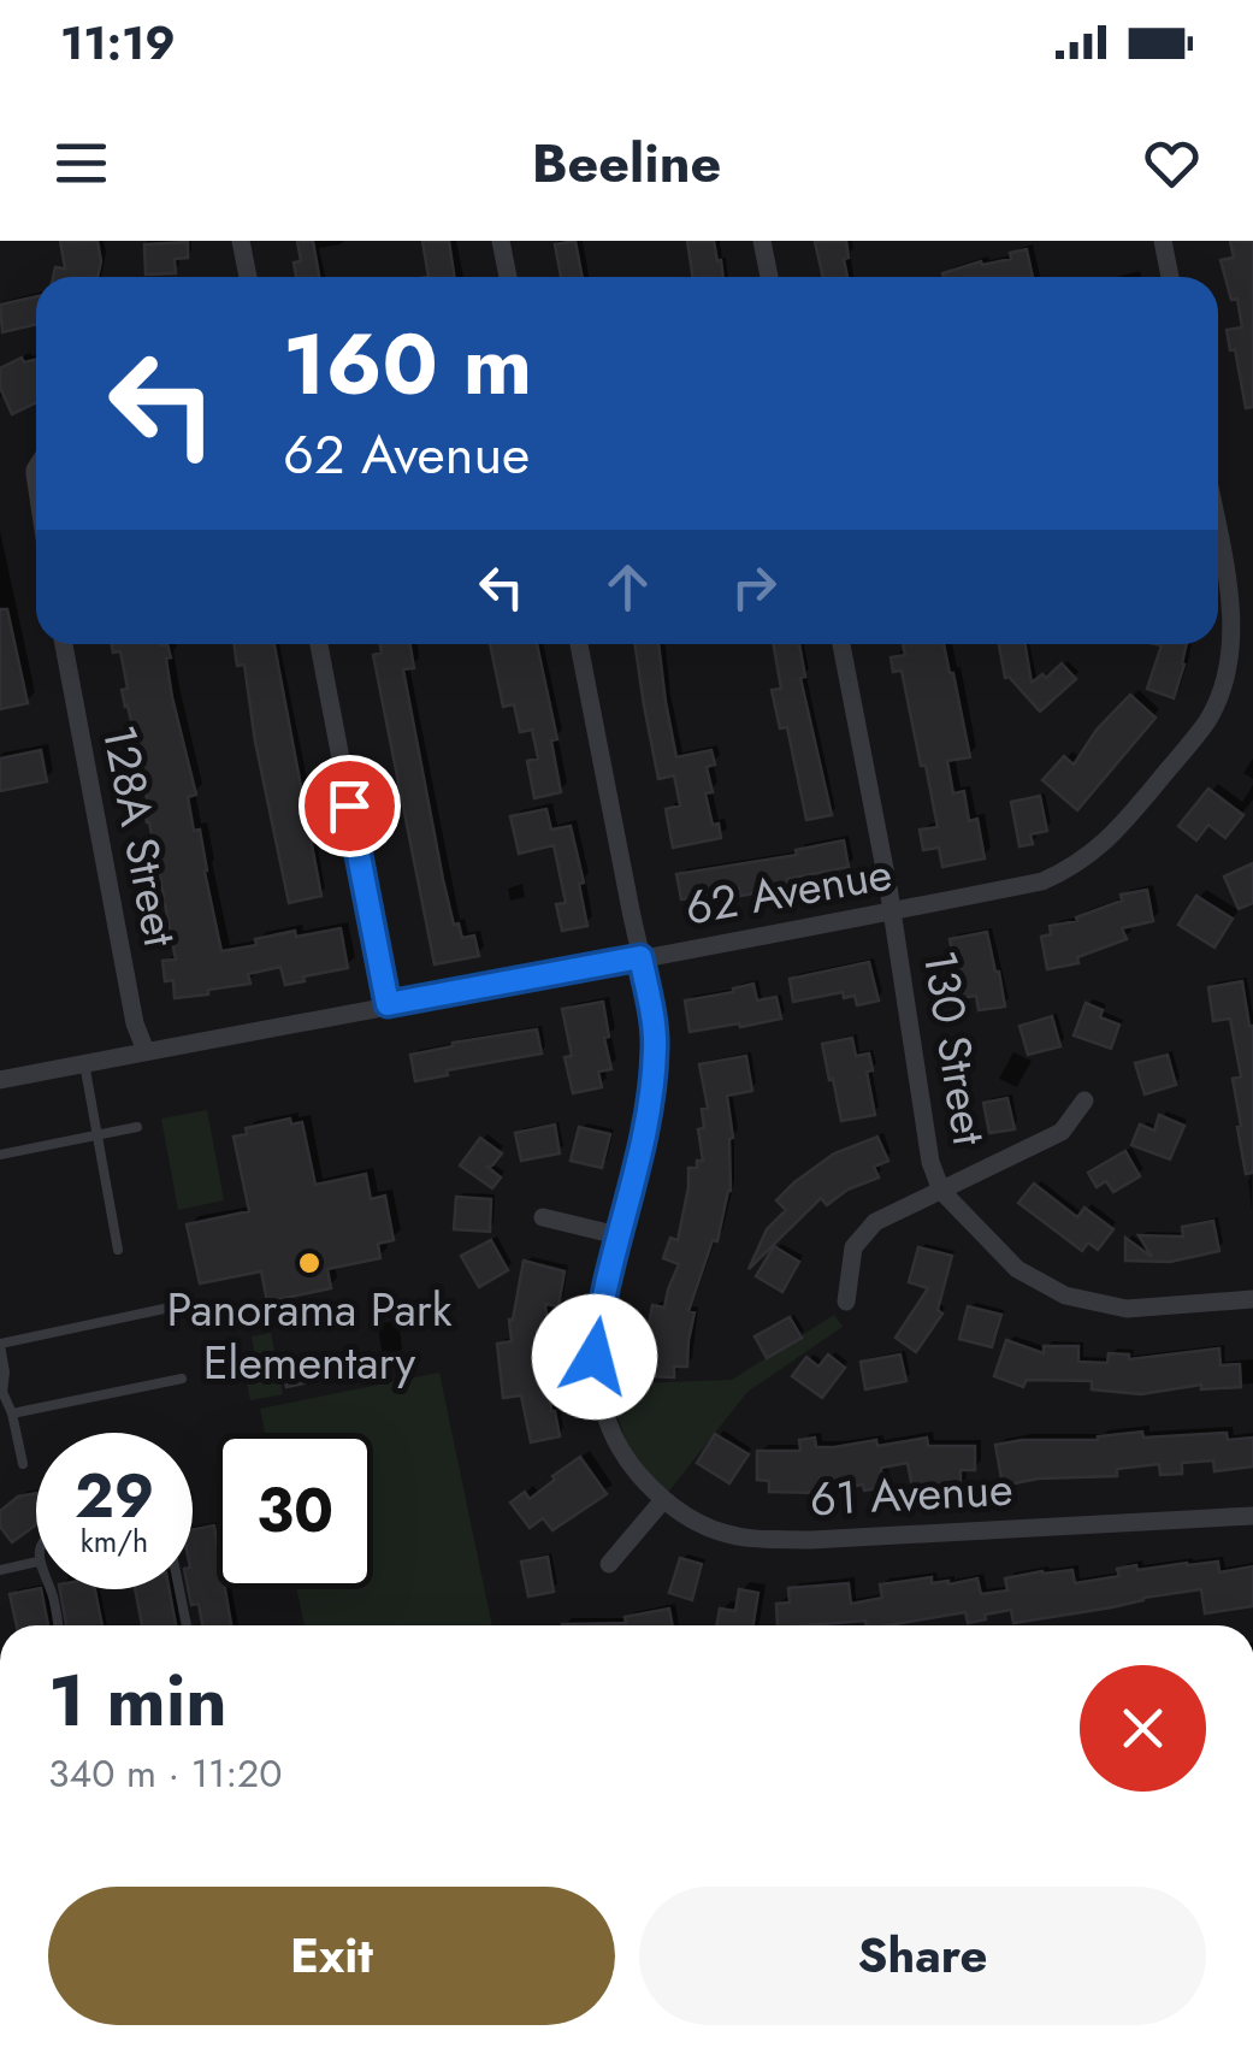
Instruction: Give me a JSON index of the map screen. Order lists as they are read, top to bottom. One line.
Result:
{"streets":{"street":["128A Street","62 Avenue","130 Street","61 Avenue"]},"crossings":[["128A Street","62 Avenue"],["62 Avenue","130 Street"]],"places":["Panorama Park Elementary"],"page":{"status":"11:19","header":"Beeline","turn":["160 m","62 Avenue"],"speed":"29 km/h","limit":"30","heading":["1 min","340 m · 11:20"],"buttons":["Exit","Share"]}}
